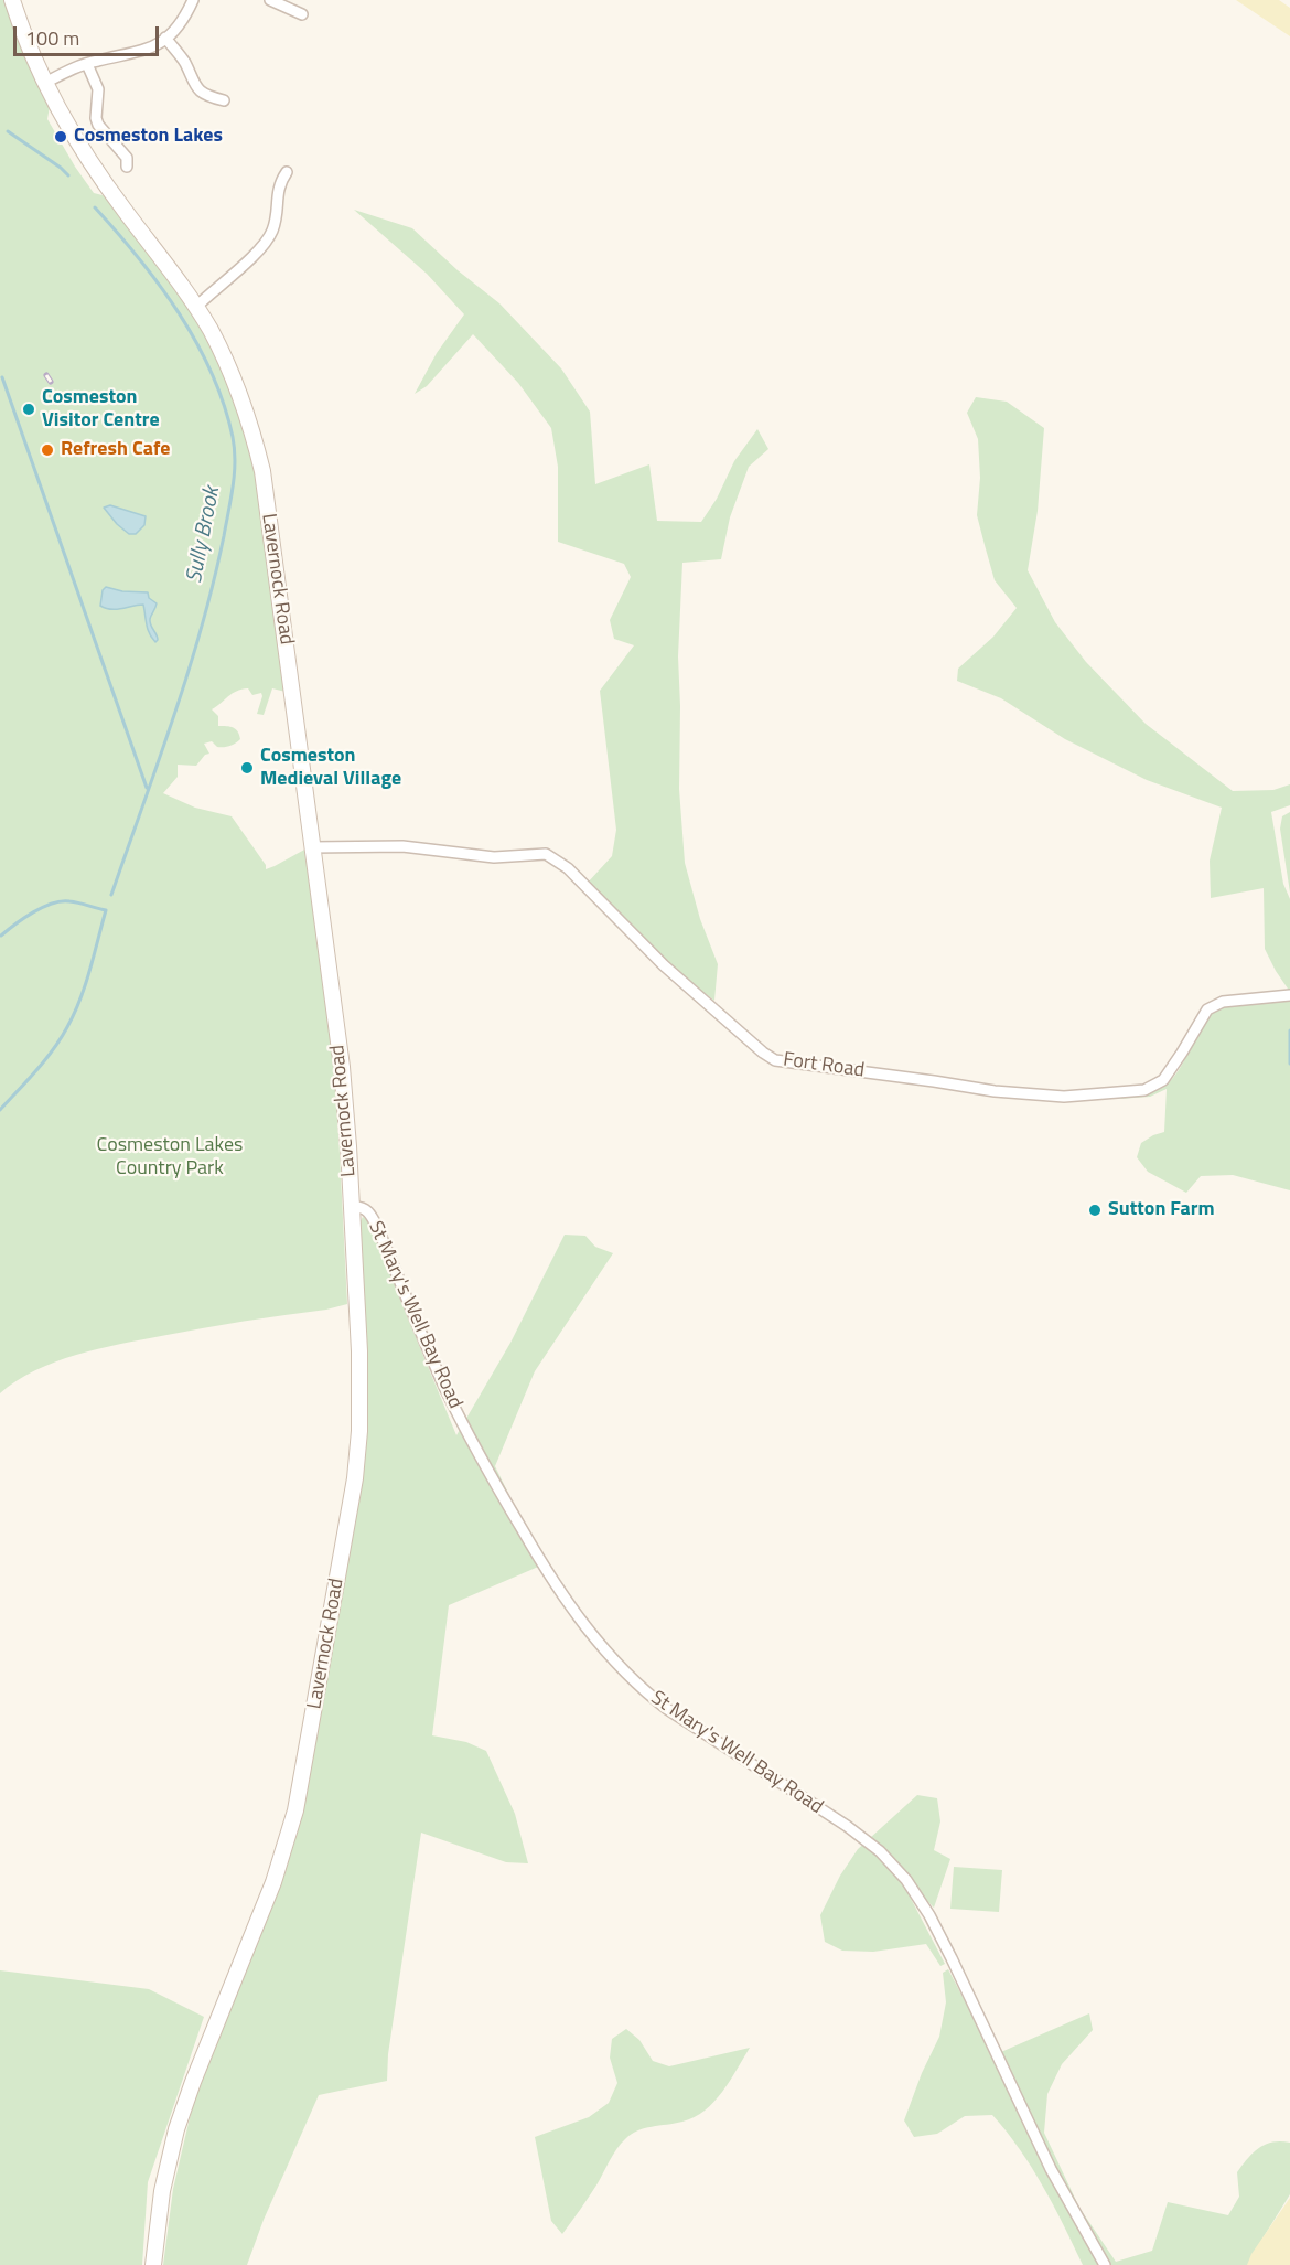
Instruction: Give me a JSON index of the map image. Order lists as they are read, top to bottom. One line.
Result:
{"streets":{"main road":["Lavernock Road"],"street":["Fort Road","St Mary's Well Bay Road"]},"crossings":[["Lavernock Road","Fort Road"],["Lavernock Road","St Mary's Well Bay Road"]],"water":["Sully Brook"],"parks":["Cosmeston Lakes Country Park"],"places":["Cosmeston Lakes","Cosmeston Visitor Centre","Refresh Cafe","Cosmeston Medieval Village","Sutton Farm"],"scale_bar":"100 m"}
